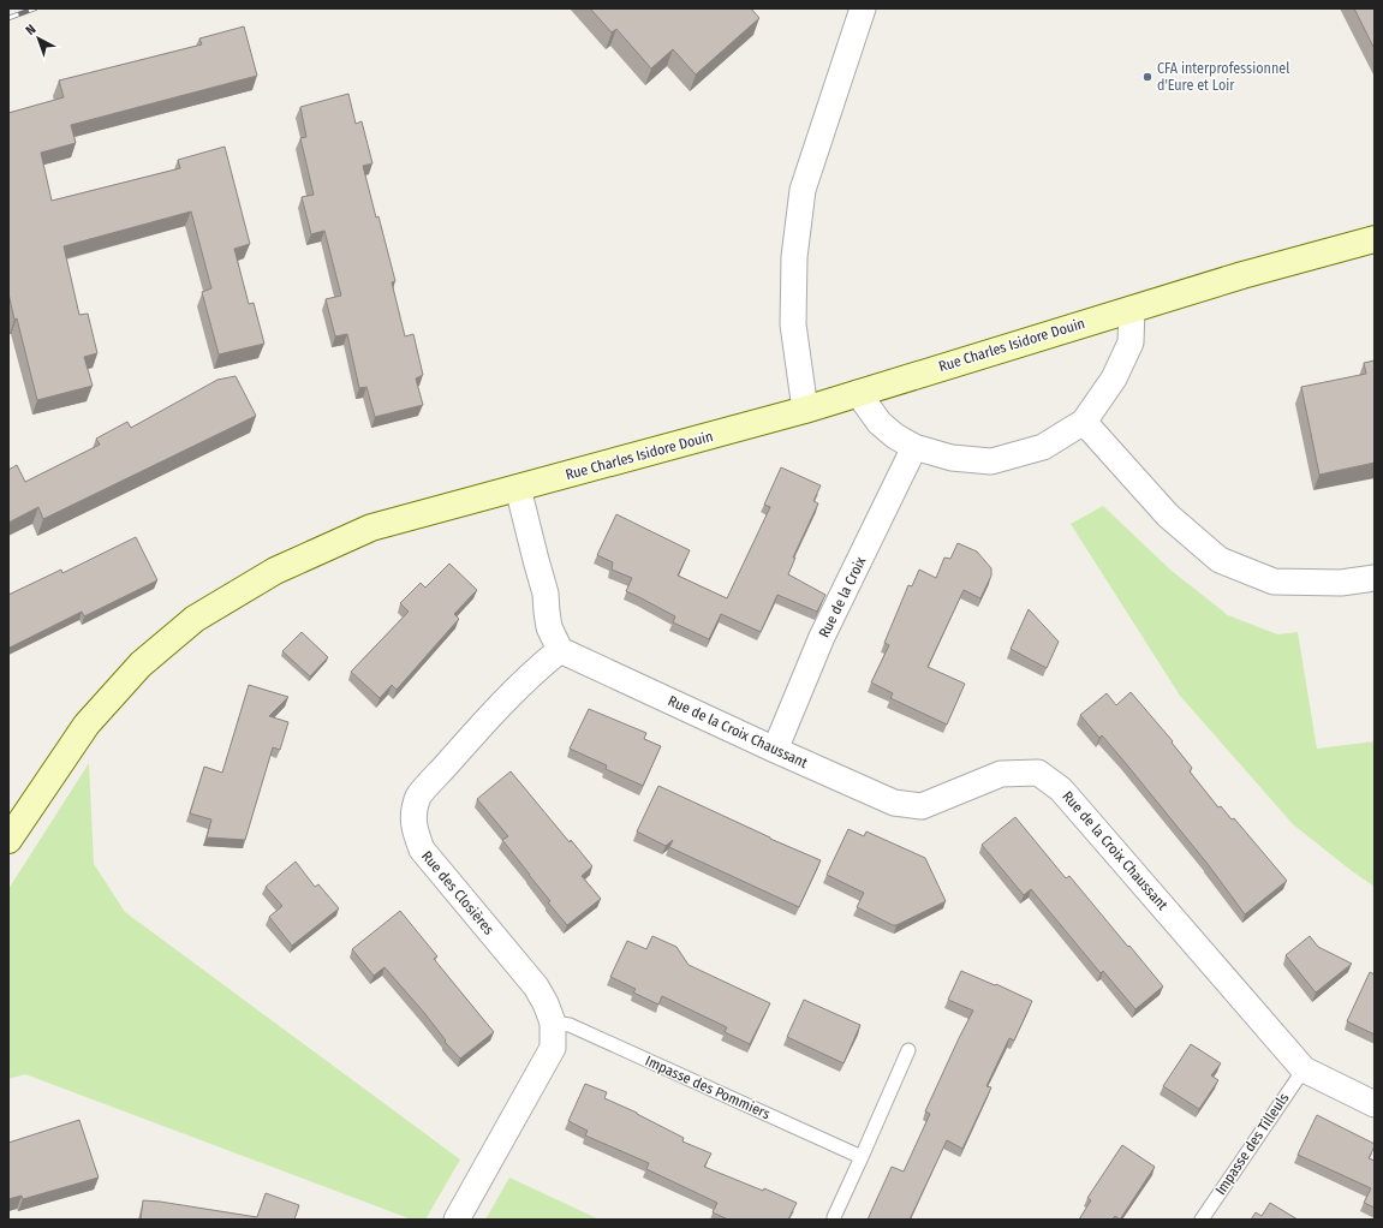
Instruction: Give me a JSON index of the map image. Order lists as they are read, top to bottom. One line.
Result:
{"streets":{"street":["Rue Charles Isidore Douin","Rue de la Croix","Rue de la Croix Chaussant","Rue des Closières"],"lane":["Impasse des Pommiers","Impasse des Tilleuls"]},"crossings":[["Rue de la Croix","Rue de la Croix Chaussant"],["Rue de la Croix Chaussant","Rue des Closières"],["Rue de la Croix Chaussant","Impasse des Tilleuls"],["Rue des Closières","Impasse des Pommiers"]],"places":["CFA interprofessionnel d'Eure et Loir"],"north":"top left"}
